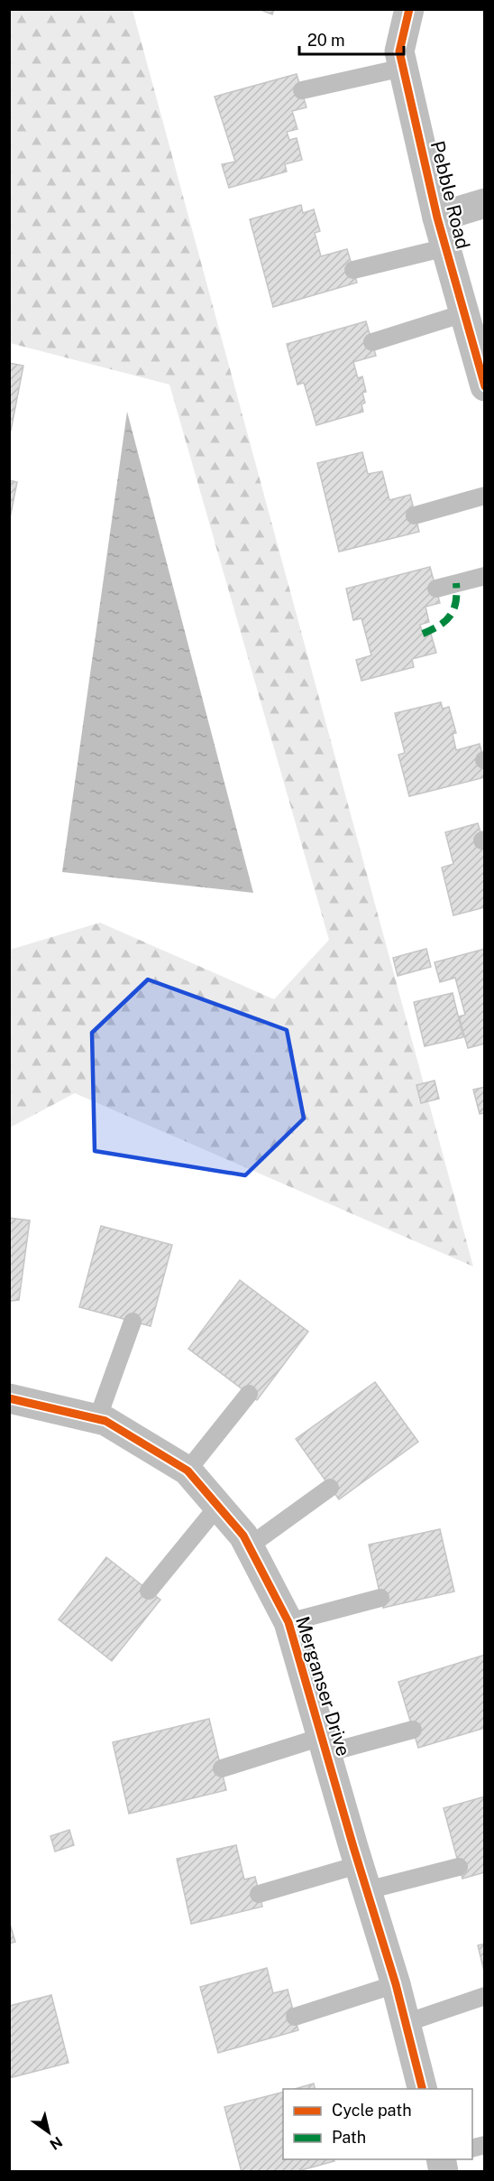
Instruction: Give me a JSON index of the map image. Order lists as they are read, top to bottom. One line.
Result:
{"streets":{"street":["Pebble Road","Merganser Drive"]},"legend":["Cycle path","Path"],"scale_bar":"20 m","north":"bottom right"}
